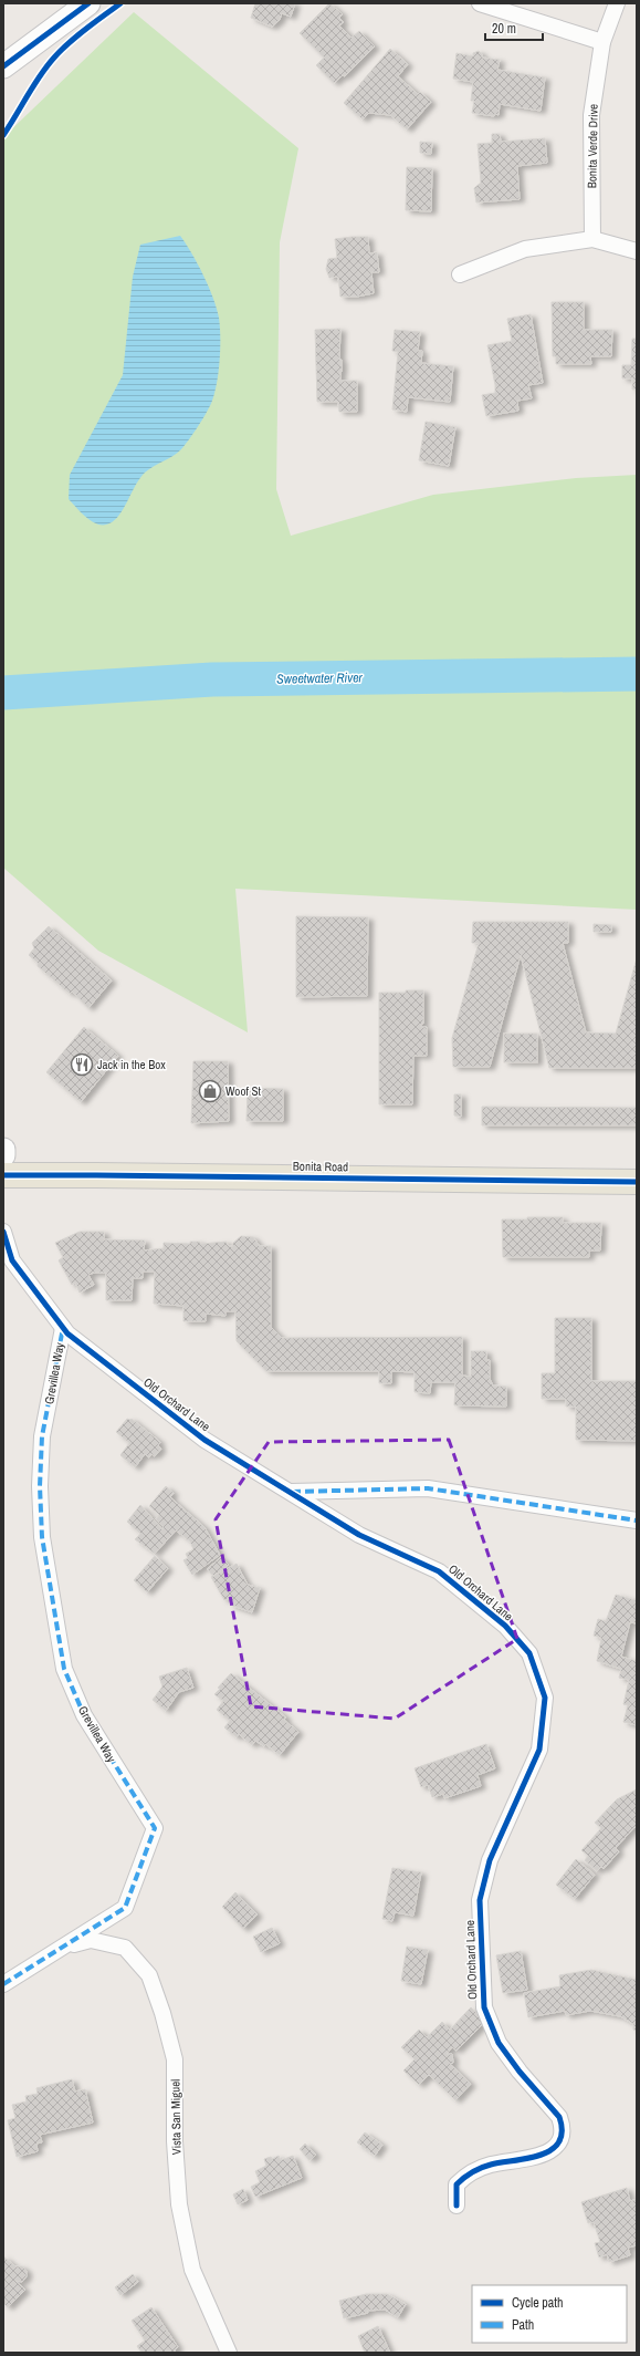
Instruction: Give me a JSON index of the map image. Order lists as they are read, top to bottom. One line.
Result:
{"streets":{"main road":["Bonita Road"],"street":["Bonita Verde Drive","Grevillea Way","Old Orchard Lane","Vista San Miguel"]},"crossings":[["Grevillea Way","Old Orchard Lane"],["Grevillea Way","Vista San Miguel"]],"water":["Sweetwater River"],"places":{"restaurant":["Jack in the Box"],"shop":["Woof St"]},"legend":["Cycle path","Path"],"scale_bar":"20 m"}
